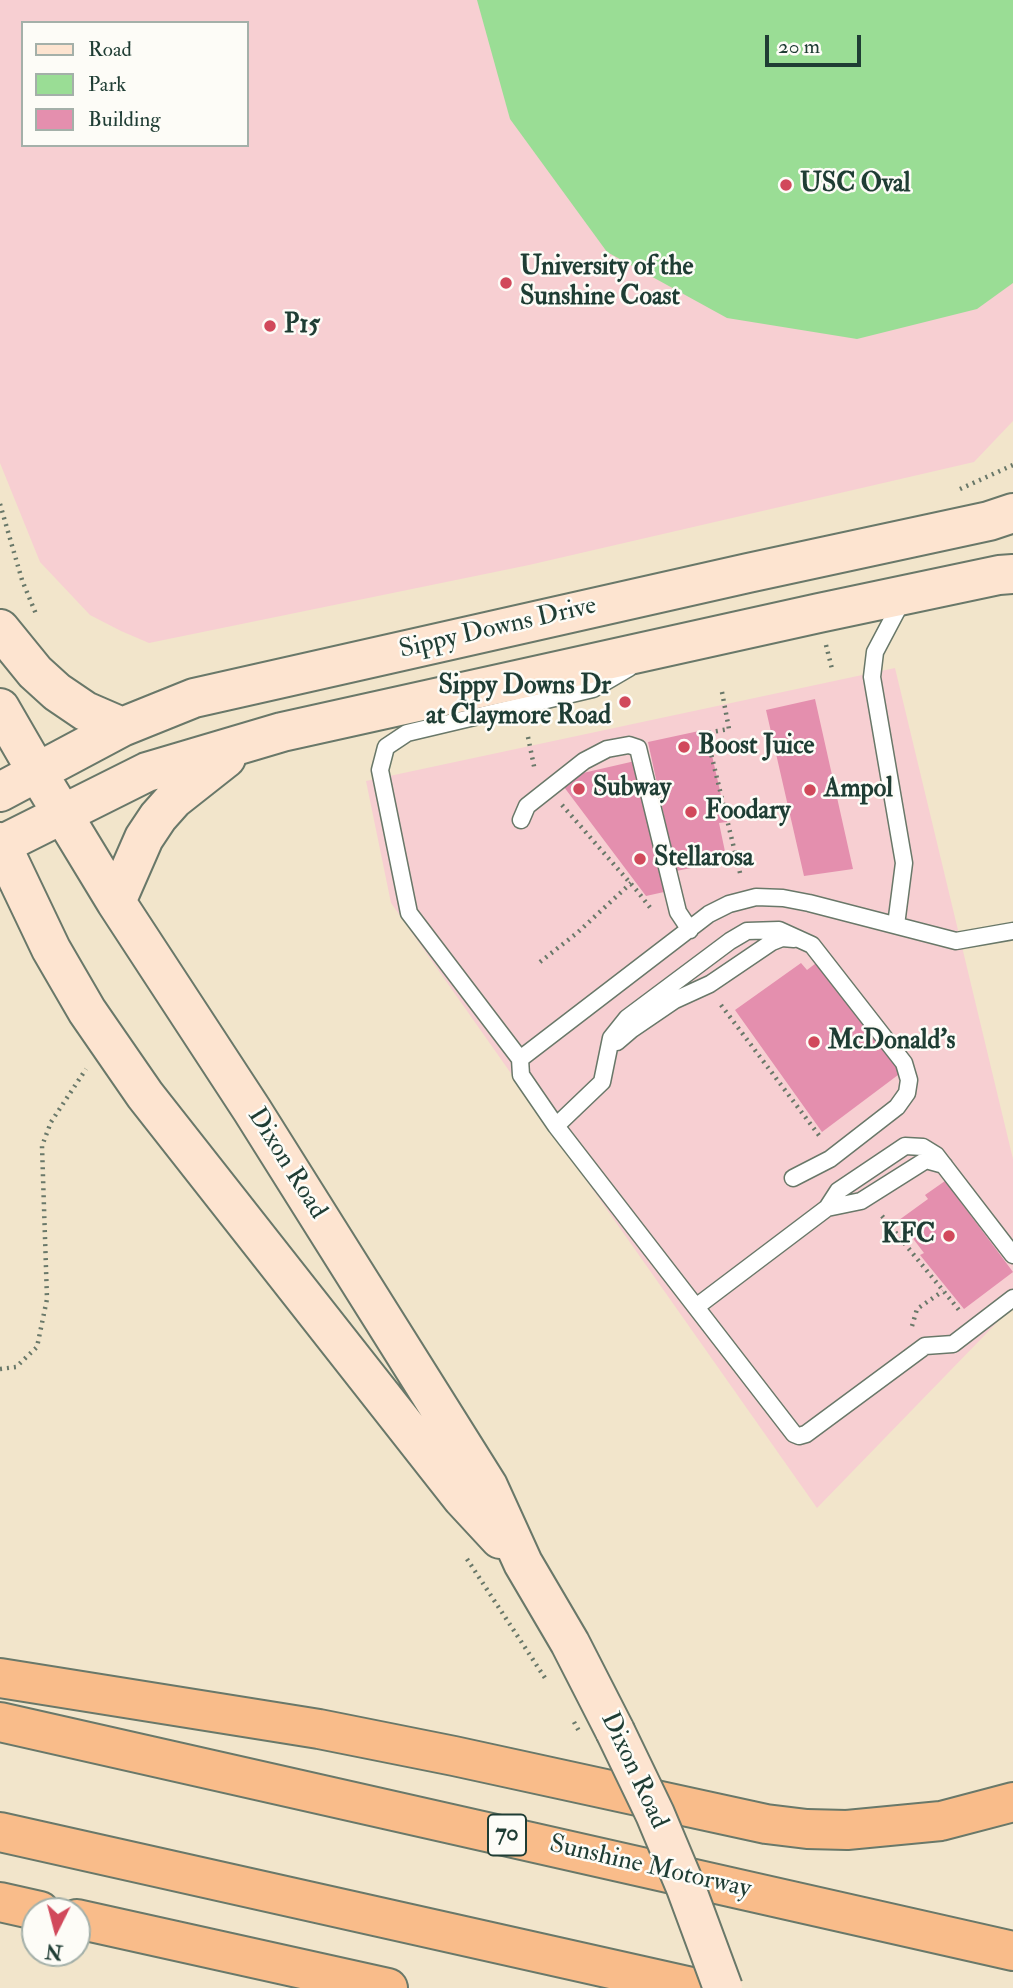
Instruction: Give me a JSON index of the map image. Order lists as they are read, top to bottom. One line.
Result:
{"streets":{"highway":["70","Sunshine Motorway"],"main road":["Sippy Downs Drive","Dixon Road"]},"crossings":[["Sippy Downs Drive","Dixon Road"]],"places":["USC Oval","University of the Sunshine Coast","P15","Sippy Downs Dr at Claymore Road","Boost Juice","Subway","Ampol","Foodary","Stellarosa","McDonald's","KFC"],"legend":["Road","Park","Building"],"scale_bar":"20 m","north":"bottom"}
